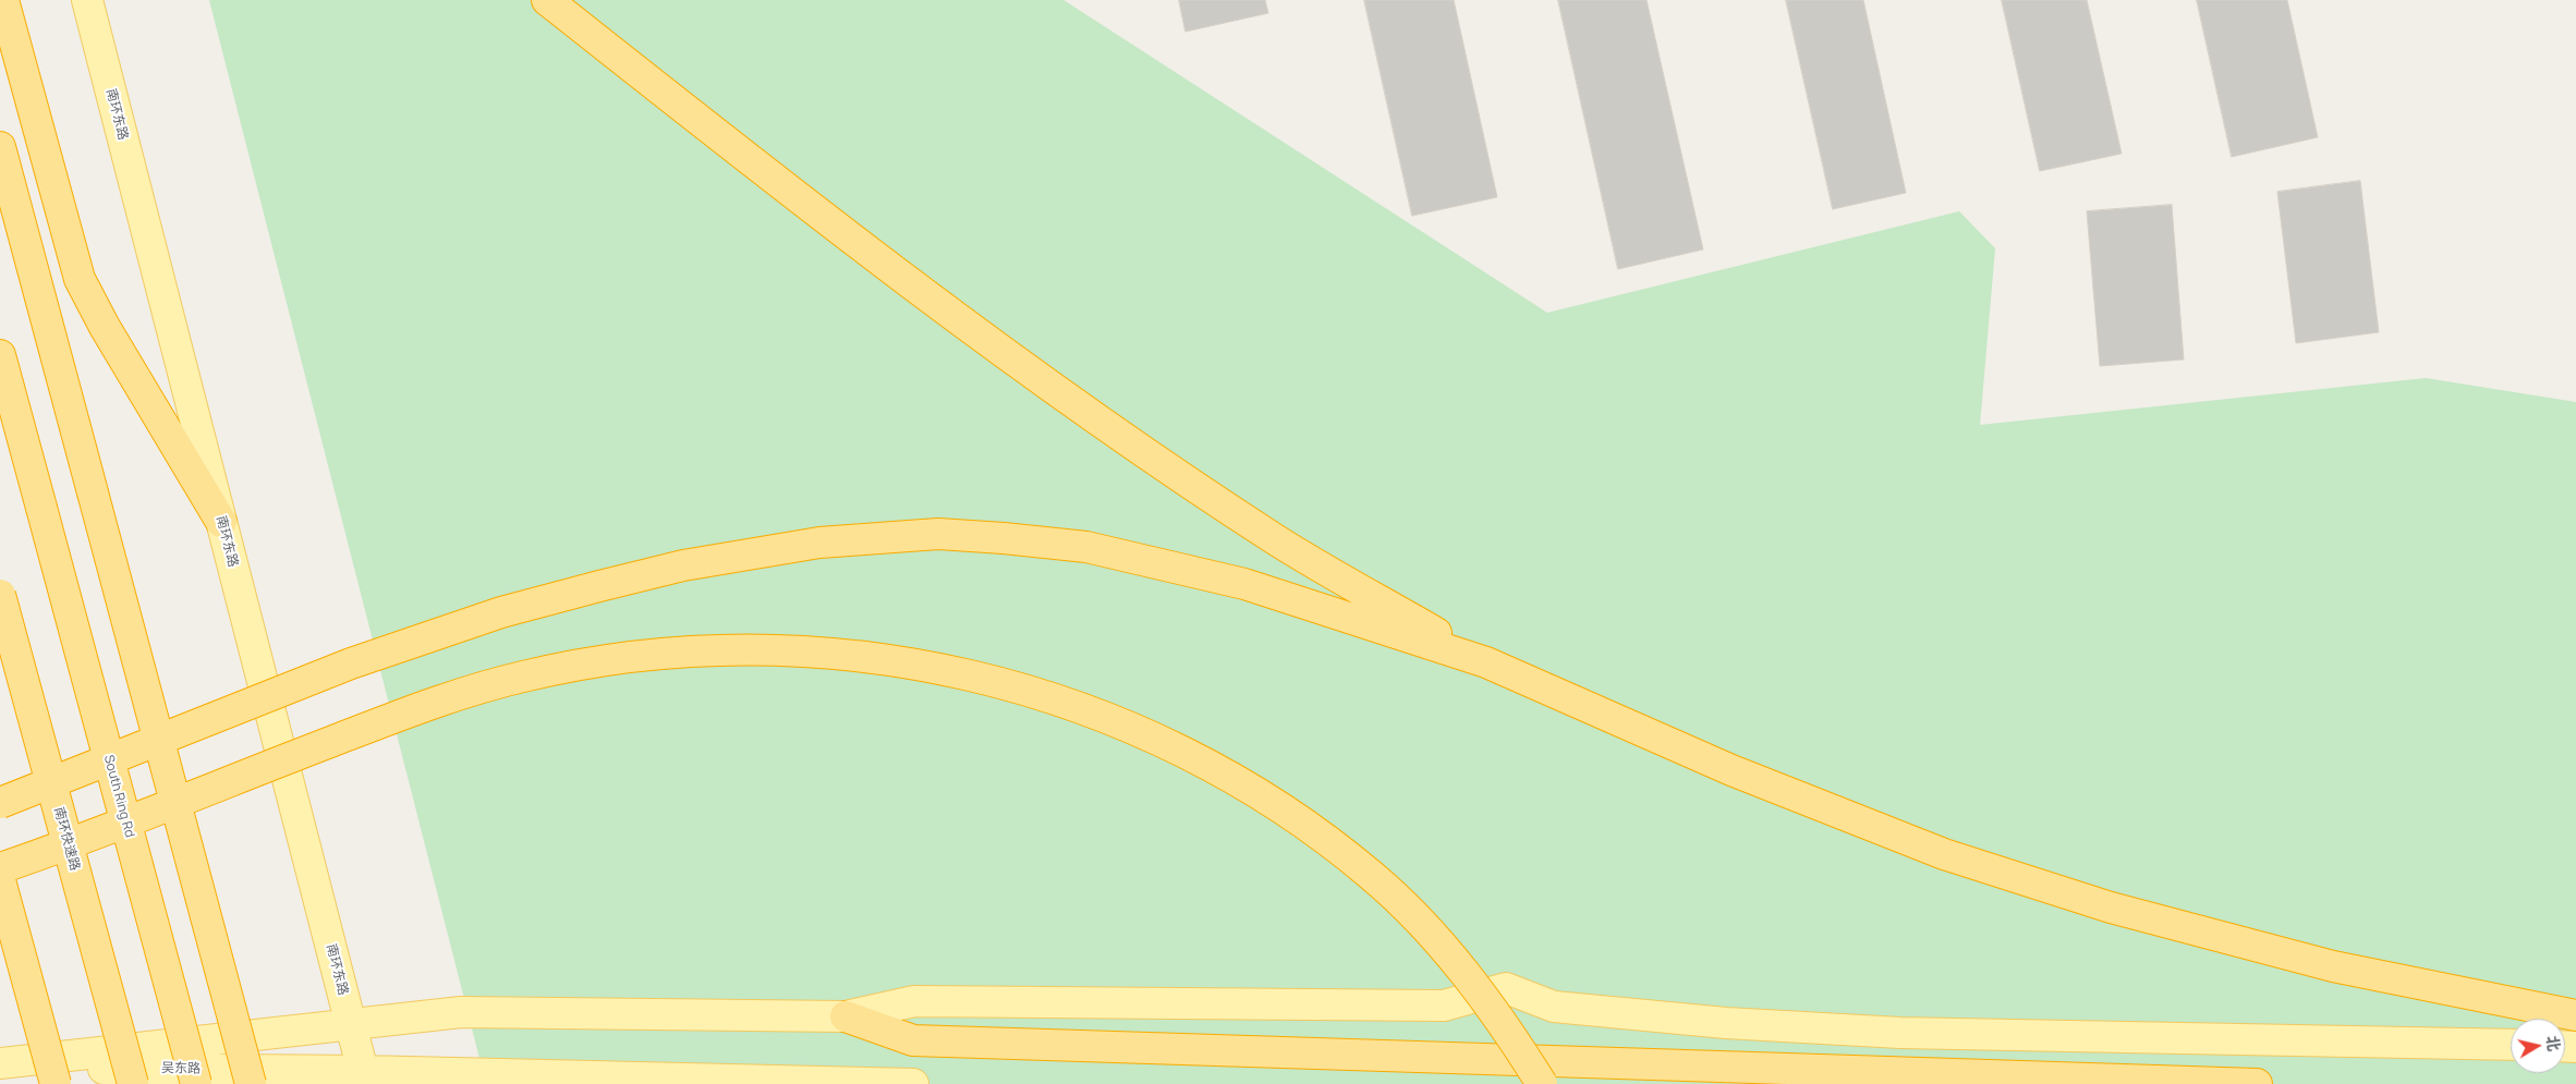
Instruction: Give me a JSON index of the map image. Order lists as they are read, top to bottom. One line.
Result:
{"streets":{"highway":["South Ring Rd","南环快速路"],"main road":["南环东路","吴东路"]},"crossings":[["南环东路","吴东路"]],"north":"right"}
